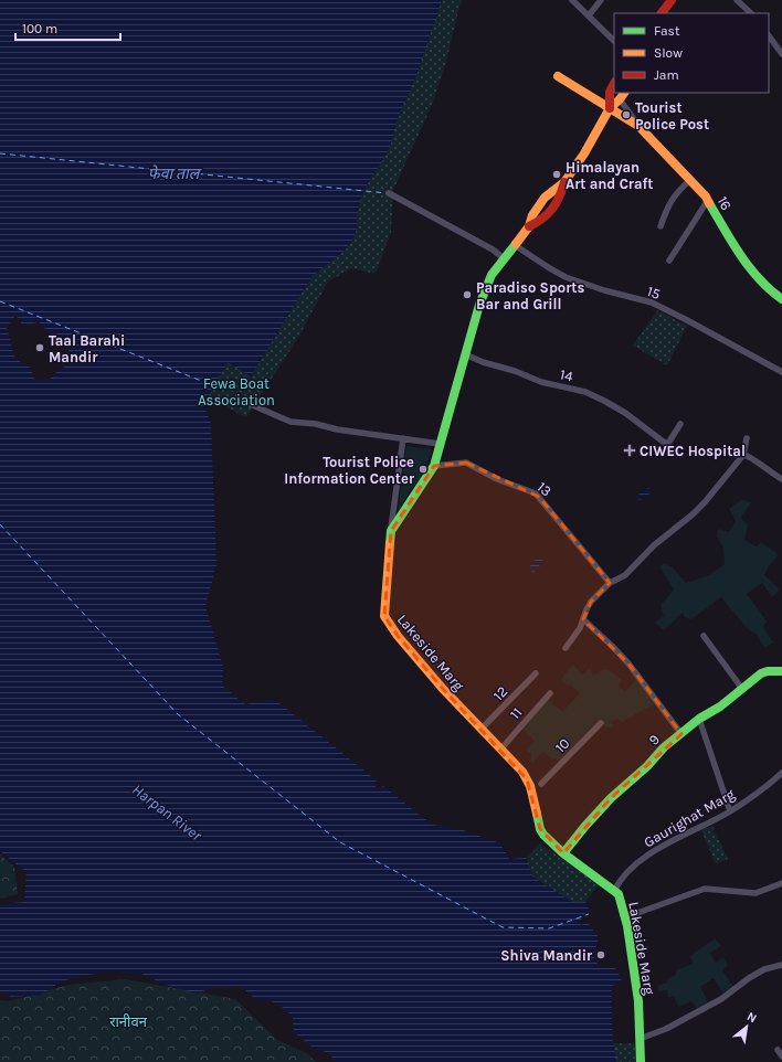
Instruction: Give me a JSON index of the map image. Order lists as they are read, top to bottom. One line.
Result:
{"streets":{"main road":["16","Lakeside Marg","9"],"street":["15","14","13","12","11","10","Gaurighat Marg"]},"crossings":[["15","Lakeside Marg"],["14","Lakeside Marg"],["13","Lakeside Marg"],["Lakeside Marg","12"],["Lakeside Marg","11"],["Lakeside Marg","9"],["Lakeside Marg","Gaurighat Marg"]],"water":["फेवा ताल","Harpan River"],"parks":["Fewa Boat Association","रानीवन"],"places":{"other":["Tourist Police Post","Himalayan Art and Craft","Paradiso Sports Bar and Grill","Taal Barahi Mandir","Tourist Police Information Center","Shiva Mandir"],"health":["CIWEC Hospital"]},"legend":["Fast","Slow","Jam"],"scale_bar":"100 m","north":"top right"}
